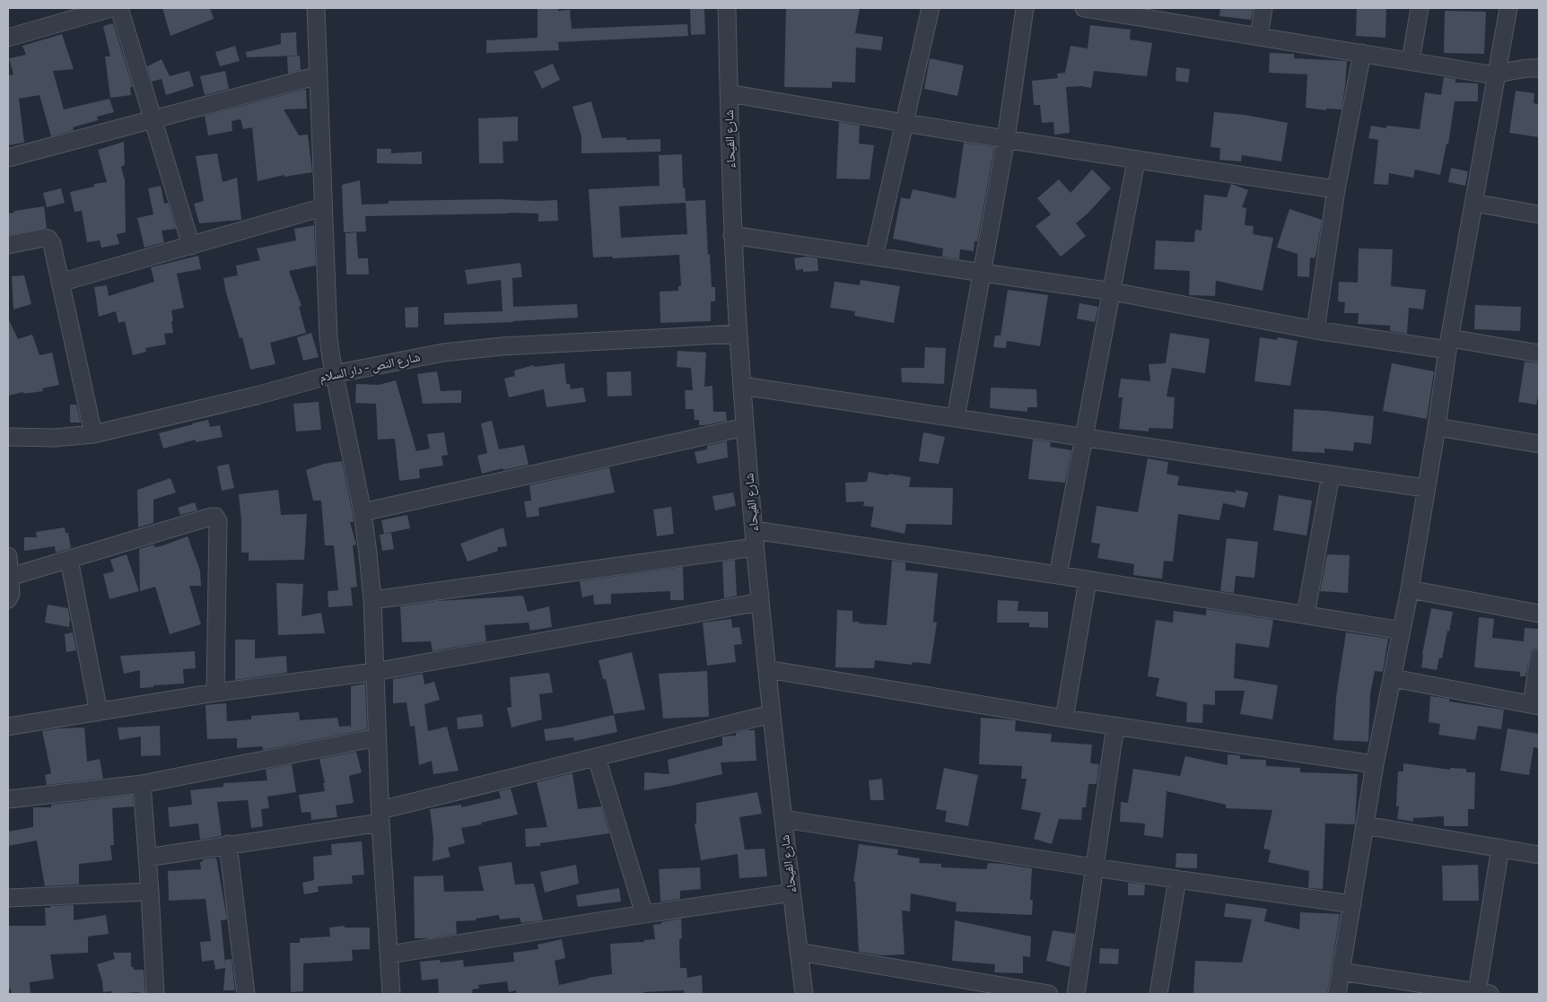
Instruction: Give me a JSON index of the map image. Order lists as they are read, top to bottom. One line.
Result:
{"streets":{"street":["شارع الفيحاء","شارع النص - دار السلام"]},"crossings":[["شارع الفيحاء","شارع النص - دار السلام"]]}
